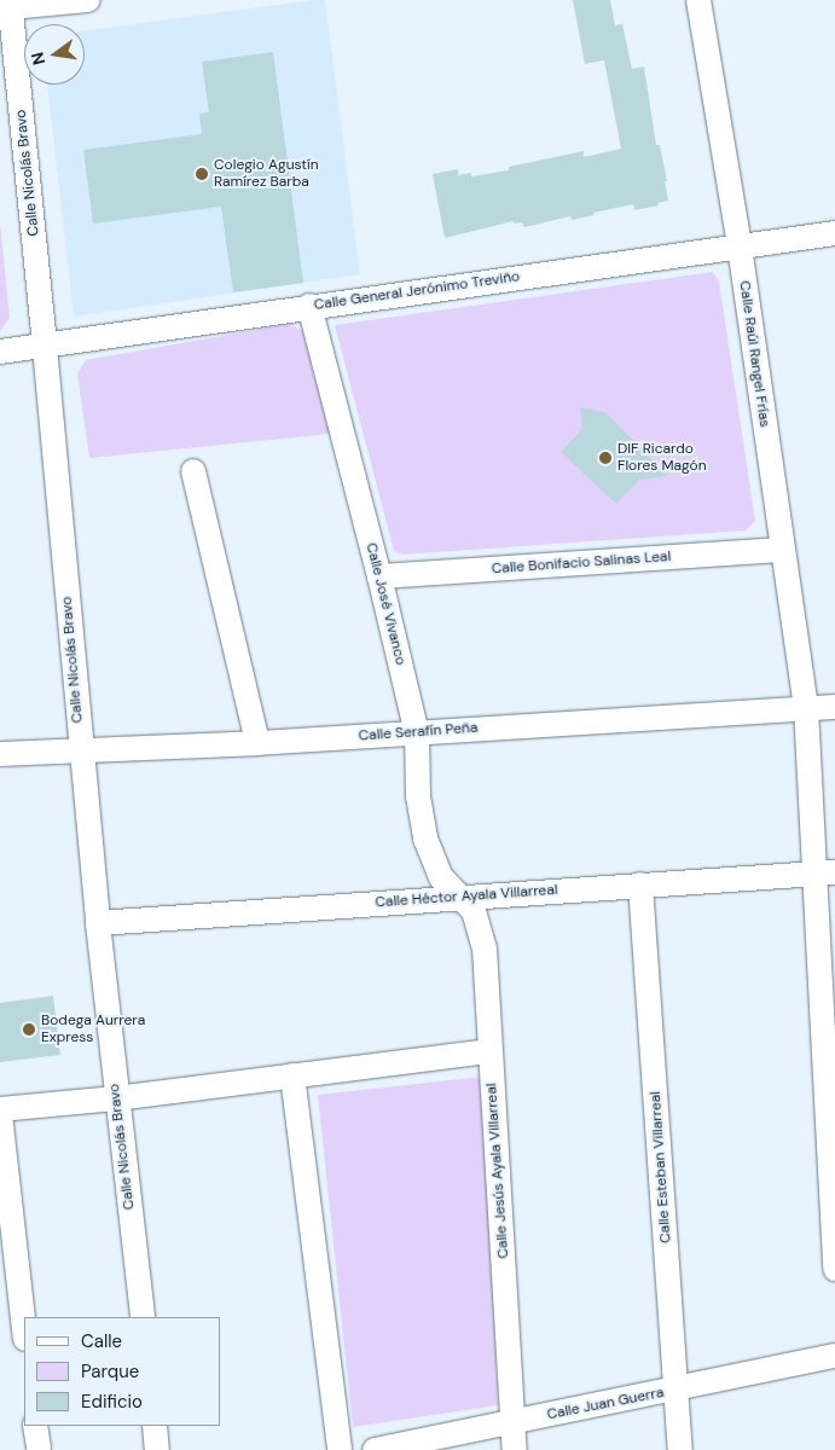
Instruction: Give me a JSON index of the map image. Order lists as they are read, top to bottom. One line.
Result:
{"streets":{"street":["Calle Nicolás Bravo","Calle General Jerónimo Treviño","Calle Raúl Rangel Frías","Calle Bonifacio Salinas Leal","Calle José Vivanco","Calle Serafín Peña","Calle Héctor Ayala Villarreal","Calle Esteban Villarreal","Calle Jesús Ayala Villarreal","Calle Juan Guerra"]},"crossings":[["Calle Nicolás Bravo","Calle General Jerónimo Treviño"],["Calle Nicolás Bravo","Calle Serafín Peña"],["Calle Nicolás Bravo","Calle Héctor Ayala Villarreal"],["Calle General Jerónimo Treviño","Calle Raúl Rangel Frías"],["Calle General Jerónimo Treviño","Calle José Vivanco"],["Calle Raúl Rangel Frías","Calle Bonifacio Salinas Leal"],["Calle Raúl Rangel Frías","Calle Serafín Peña"],["Calle Raúl Rangel Frías","Calle Héctor Ayala Villarreal"],["Calle Bonifacio Salinas Leal","Calle José Vivanco"],["Calle José Vivanco","Calle Serafín Peña"],["Calle José Vivanco","Calle Héctor Ayala Villarreal"],["Calle José Vivanco","Calle Jesús Ayala Villarreal"],["Calle Héctor Ayala Villarreal","Calle Esteban Villarreal"],["Calle Héctor Ayala Villarreal","Calle Jesús Ayala Villarreal"],["Calle Esteban Villarreal","Calle Juan Guerra"],["Calle Jesús Ayala Villarreal","Calle Juan Guerra"]],"places":["Colegio Agustín Ramírez Barba","DIF Ricardo Flores Magón","Bodega Aurrera Express"],"legend":["Calle","Parque","Edificio"],"north":"left"}
